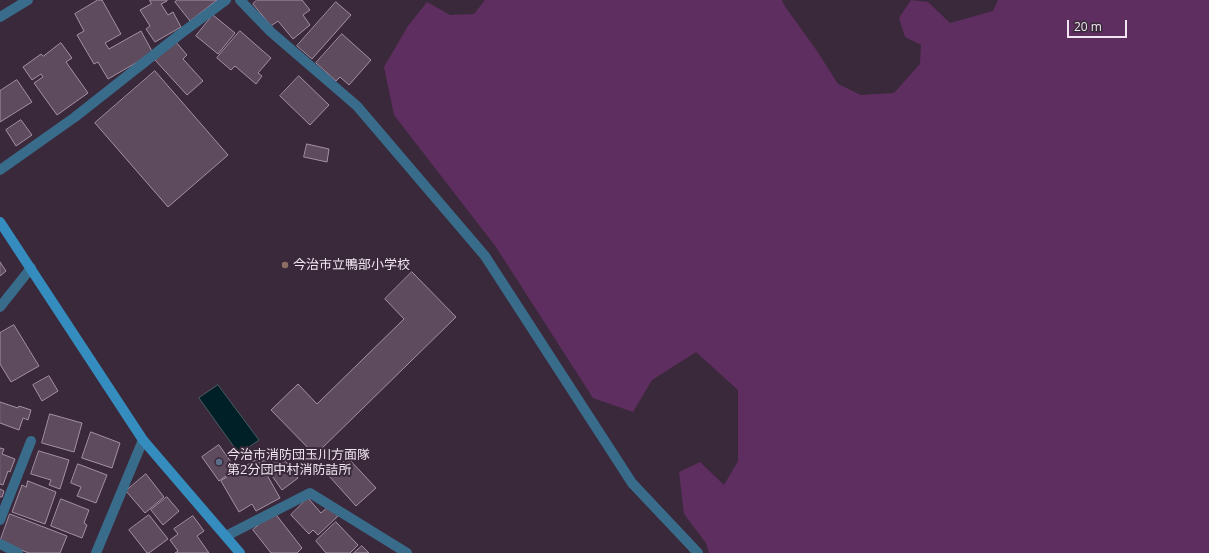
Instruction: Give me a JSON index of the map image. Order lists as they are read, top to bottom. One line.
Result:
{"places":["今治市立鴨部小学校","今治市消防団玉川方面隊 第2分団中村消防詰所"],"scale_bar":"20 m"}
